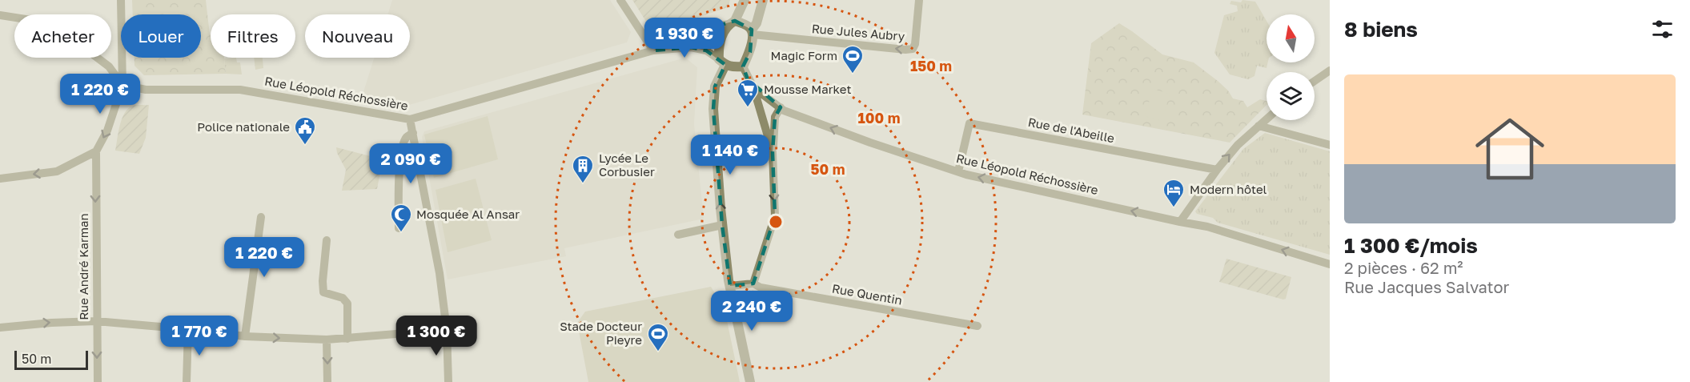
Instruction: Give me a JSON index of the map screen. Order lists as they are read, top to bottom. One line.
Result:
{"streets":{"street":["Rue Jules Aubry","Rue Léopold Réchossière","Rue de l'Abeille","Rue André Karman","Rue Quentin"]},"crossings":[["Rue Jules Aubry","Rue Léopold Réchossière"],["Rue Léopold Réchossière","Rue de l'Abeille"]],"one_way":["Rue Jules Aubry","Rue Léopold Réchossière","Rue André Karman"],"places":{"sports":["Magic Form","Stade Docteur Pieyre"],"supermarket":["Mousse Market"],"public building":["Police nationale"],"building":["Lycée Le Corbusier"],"hotel":["Modern hôtel"],"mosque":["Mosquée Al Ansar"]},"scale_bar":"50 m","north":"top","page":{"heading":"8 biens","chip":["Acheter","Louer","Filtres","Nouveau"],"price":["1 930 €","1 220 €","1 140 €","2 090 €","1 220 €","2 240 €","1 770 €","1 300 €"],"list":[{"name":"1 300 €/mois","note":"2 pièces · 62 m² · Rue Jacques Salvator"}],"scale":"50 m"},"rings":["150 m","100 m","50 m"]}
